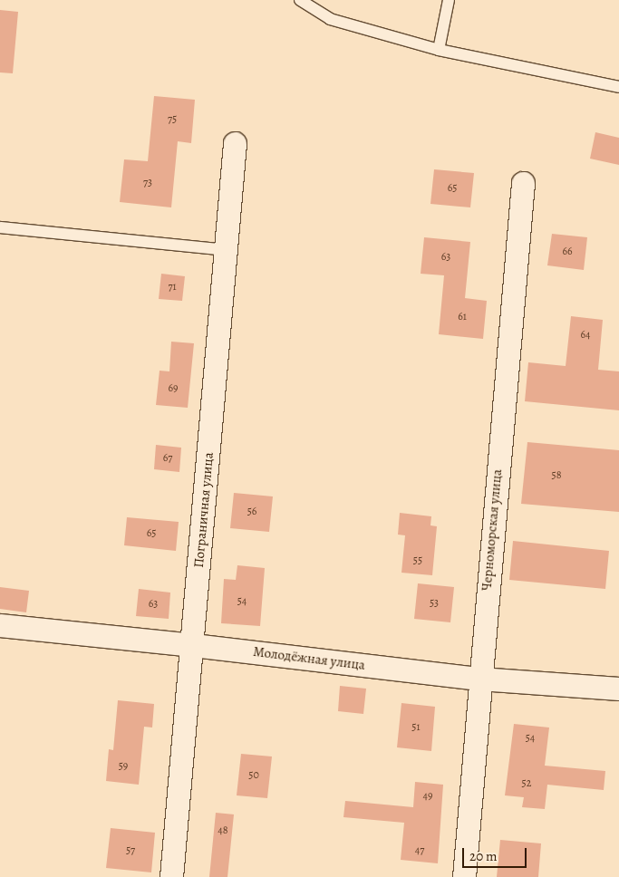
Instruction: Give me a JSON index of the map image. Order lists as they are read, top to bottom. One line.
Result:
{"streets":{"street":["Пограничная улица","Черноморская улица","Молодёжная улица"]},"crossings":[["Пограничная улица","Молодёжная улица"],["Черноморская улица","Молодёжная улица"]],"house_numbers":["75","73","65","66","63","71","61","64","69","67","58","56","65","55","54","53","63","51","54","59","50","52","49","48","57","47"],"scale_bar":"20 m"}
